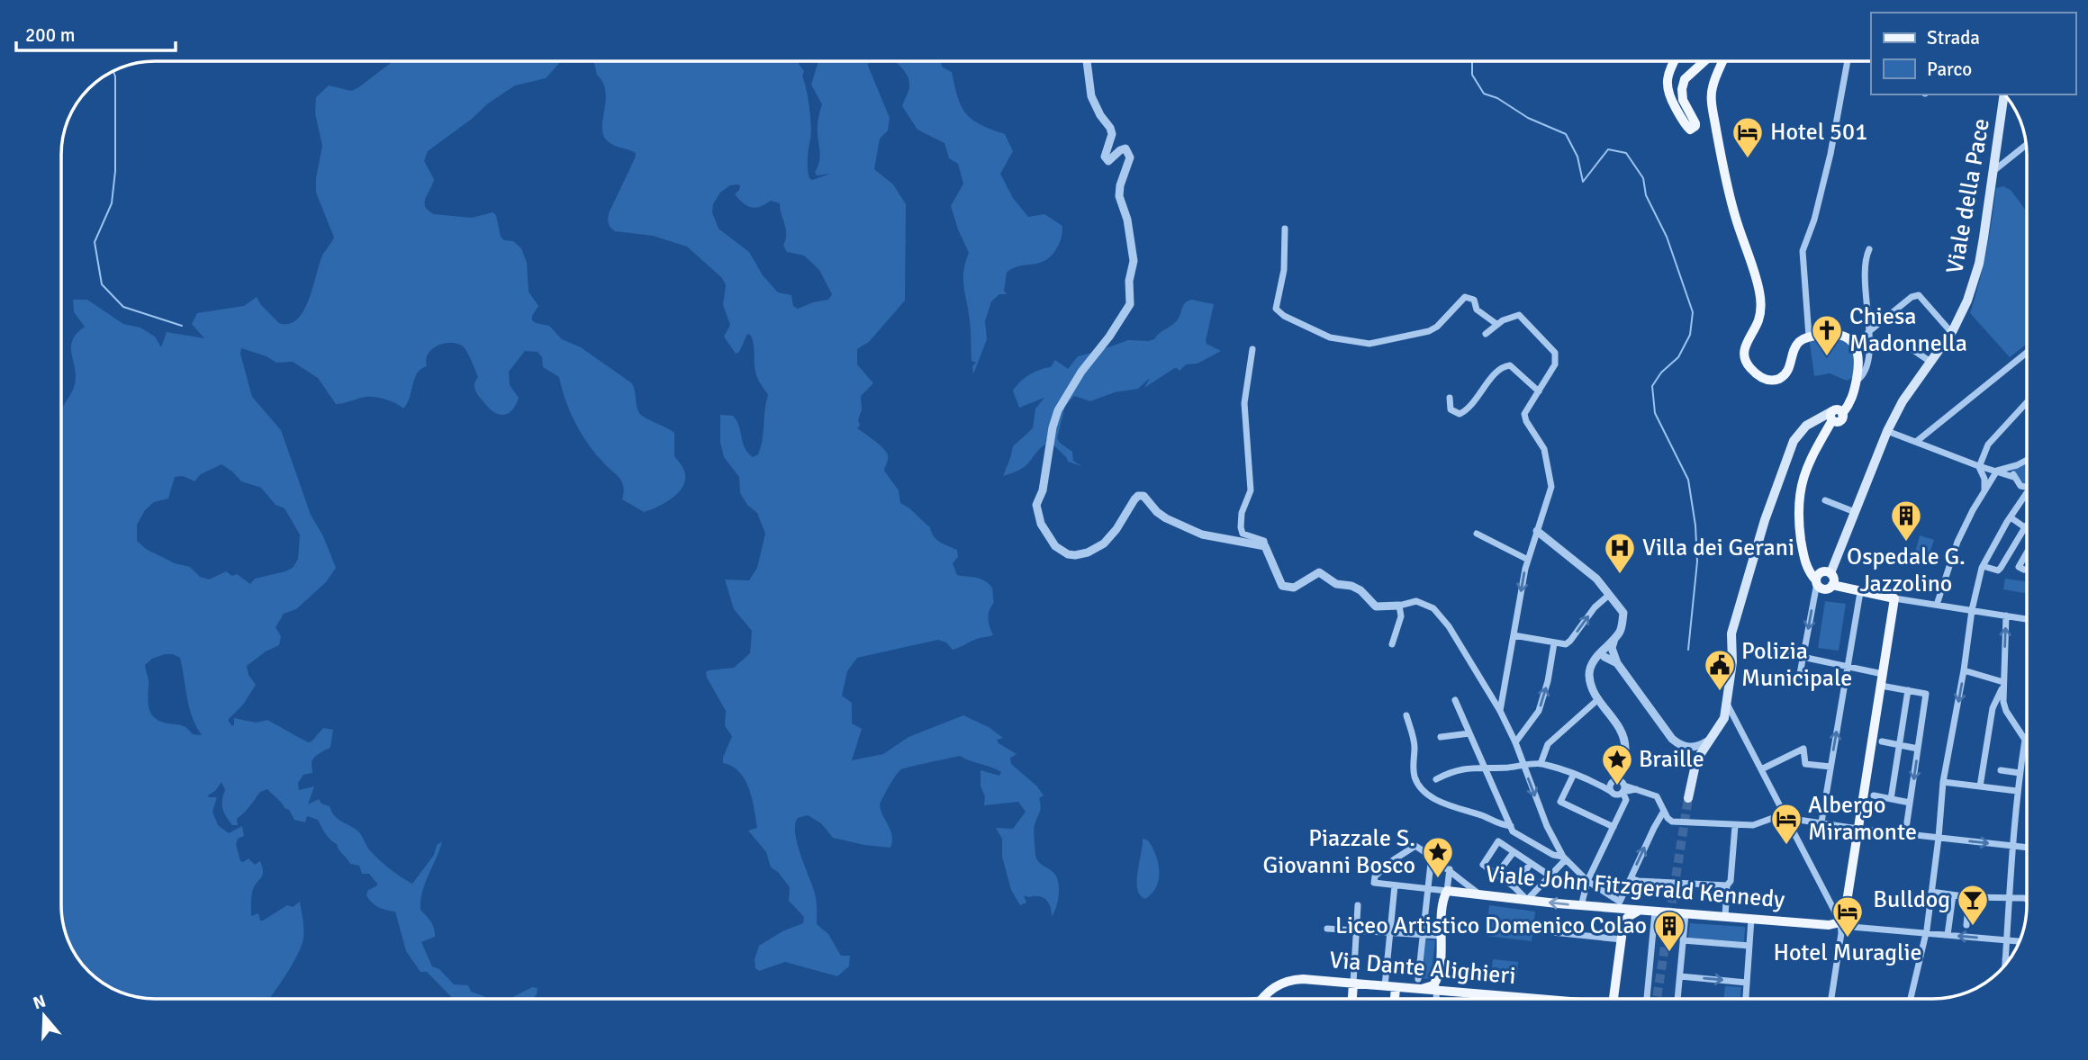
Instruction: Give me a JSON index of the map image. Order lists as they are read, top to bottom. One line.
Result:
{"streets":{"main road":["Viale della Pace","Viale John Fitzgerald Kennedy","Via Dante Alighieri"]},"places":{"hotel":["Hotel 501","Albergo Miramonte","Hotel Muraglie"],"church":["Chiesa Madonnella"],"building":["Ospedale G. Jazzolino","Liceo Artistico Domenico Colao"],"hospital":["Villa dei Gerani"],"public building":["Polizia Municipale"],"place":["Braille","Piazzale S. Giovanni Bosco"],"bar":["Bulldog"]},"legend":["Strada","Parco"],"scale_bar":"200 m","north":"top"}
